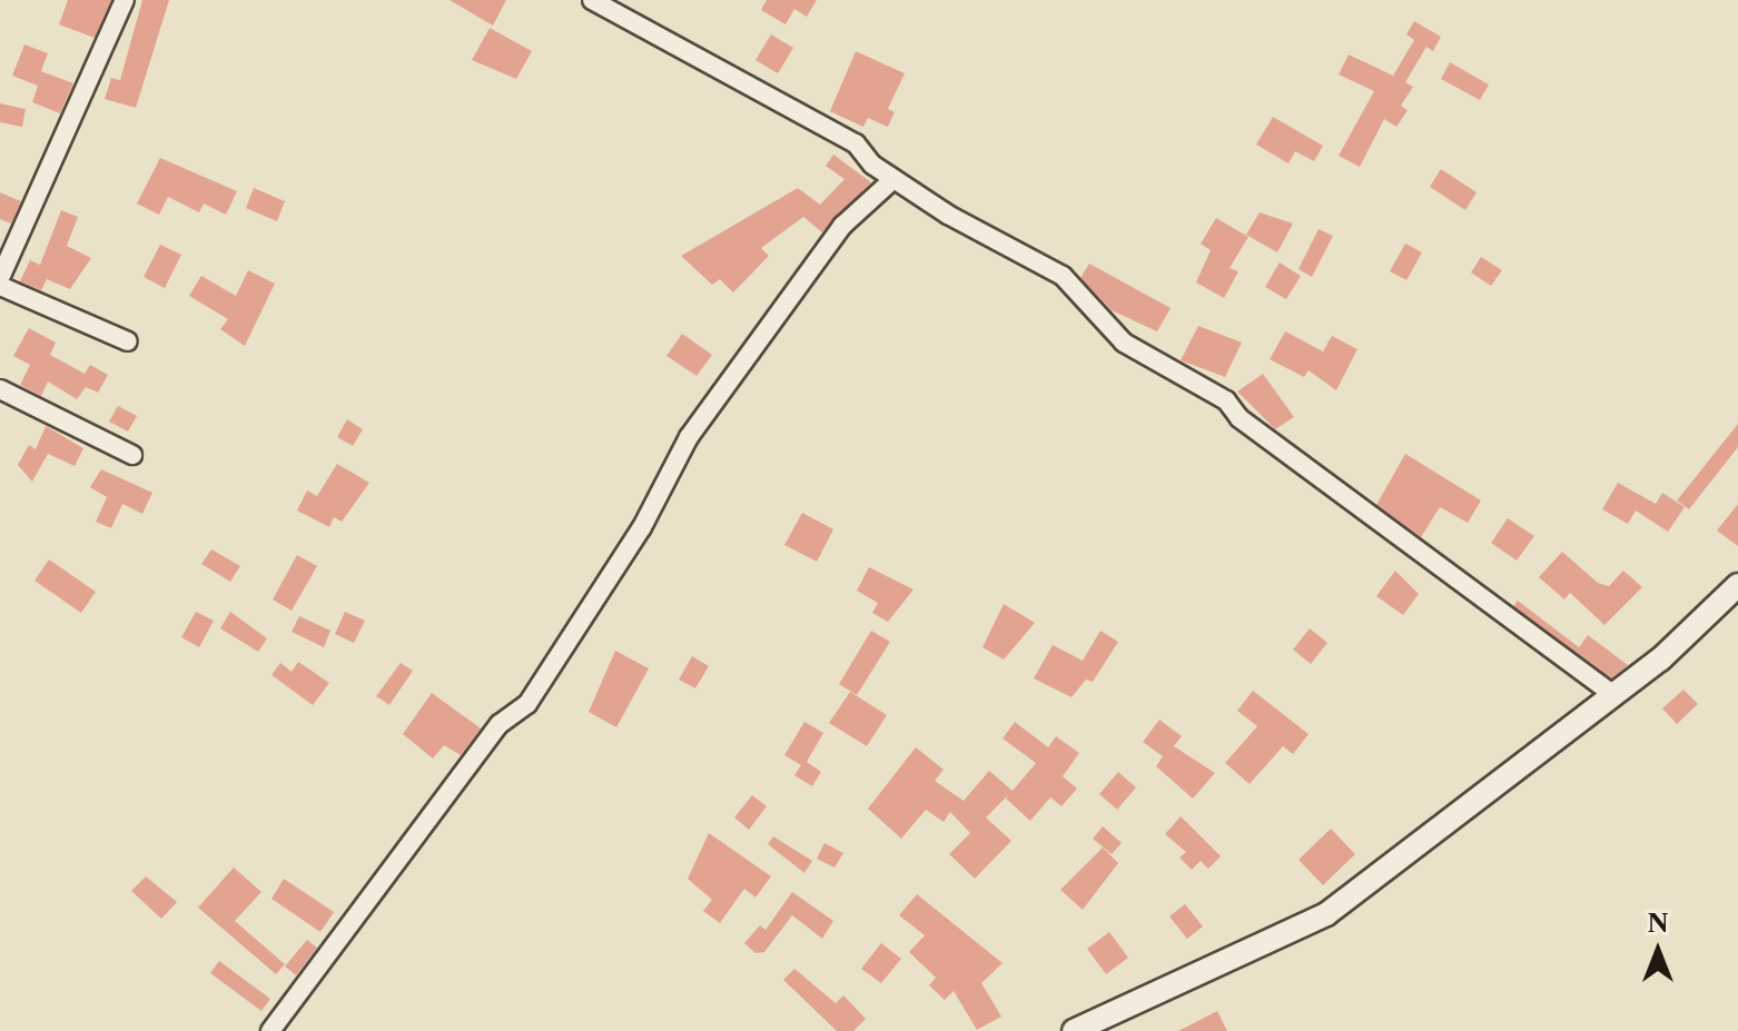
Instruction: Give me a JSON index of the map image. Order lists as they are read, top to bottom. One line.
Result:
{"north":"top"}
